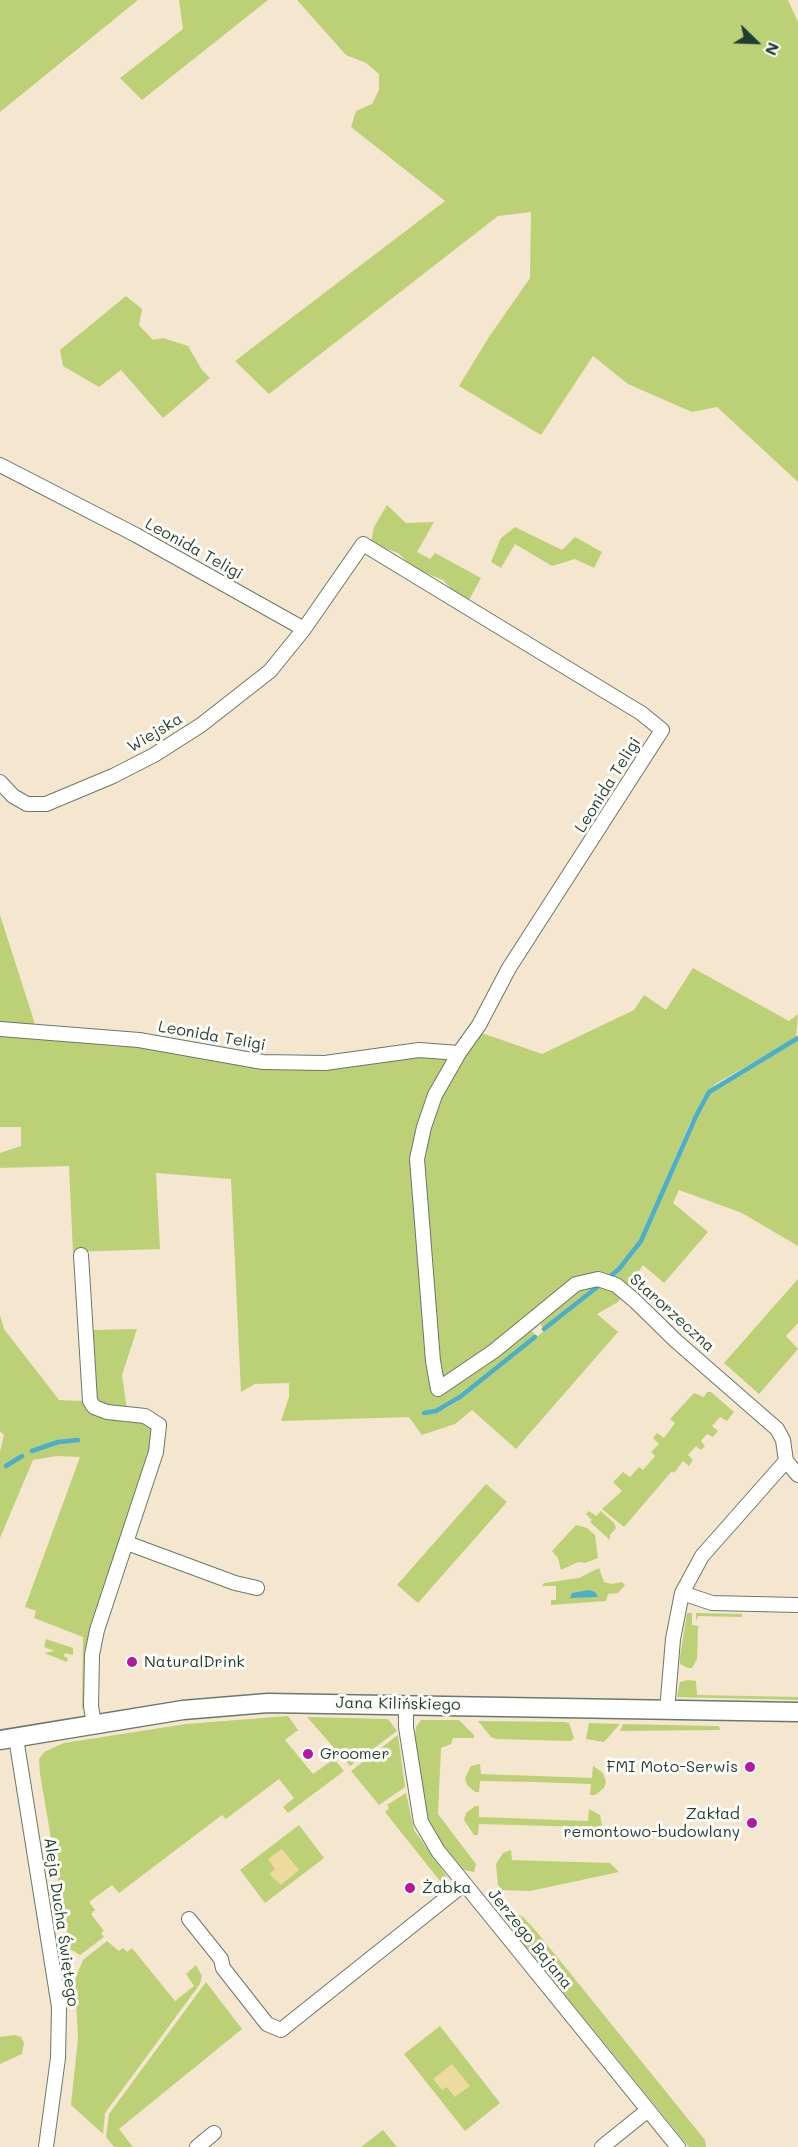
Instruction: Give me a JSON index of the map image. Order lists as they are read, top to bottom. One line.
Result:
{"streets":{"street":["Leonida Teligi","Wiejska","Starorzeczna","Jana Kilińskiego","Aleja Ducha Świętego","Jerzego Bajana"]},"crossings":[["Leonida Teligi","Wiejska"],["Leonida Teligi","Starorzeczna"],["Jana Kilińskiego","Aleja Ducha Świętego"],["Jana Kilińskiego","Jerzego Bajana"]],"places":["NaturalDrink","Groomer","FMI Moto-Serwis","Zakład remontowo-budowlany","Żabka"],"north":"bottom right"}
